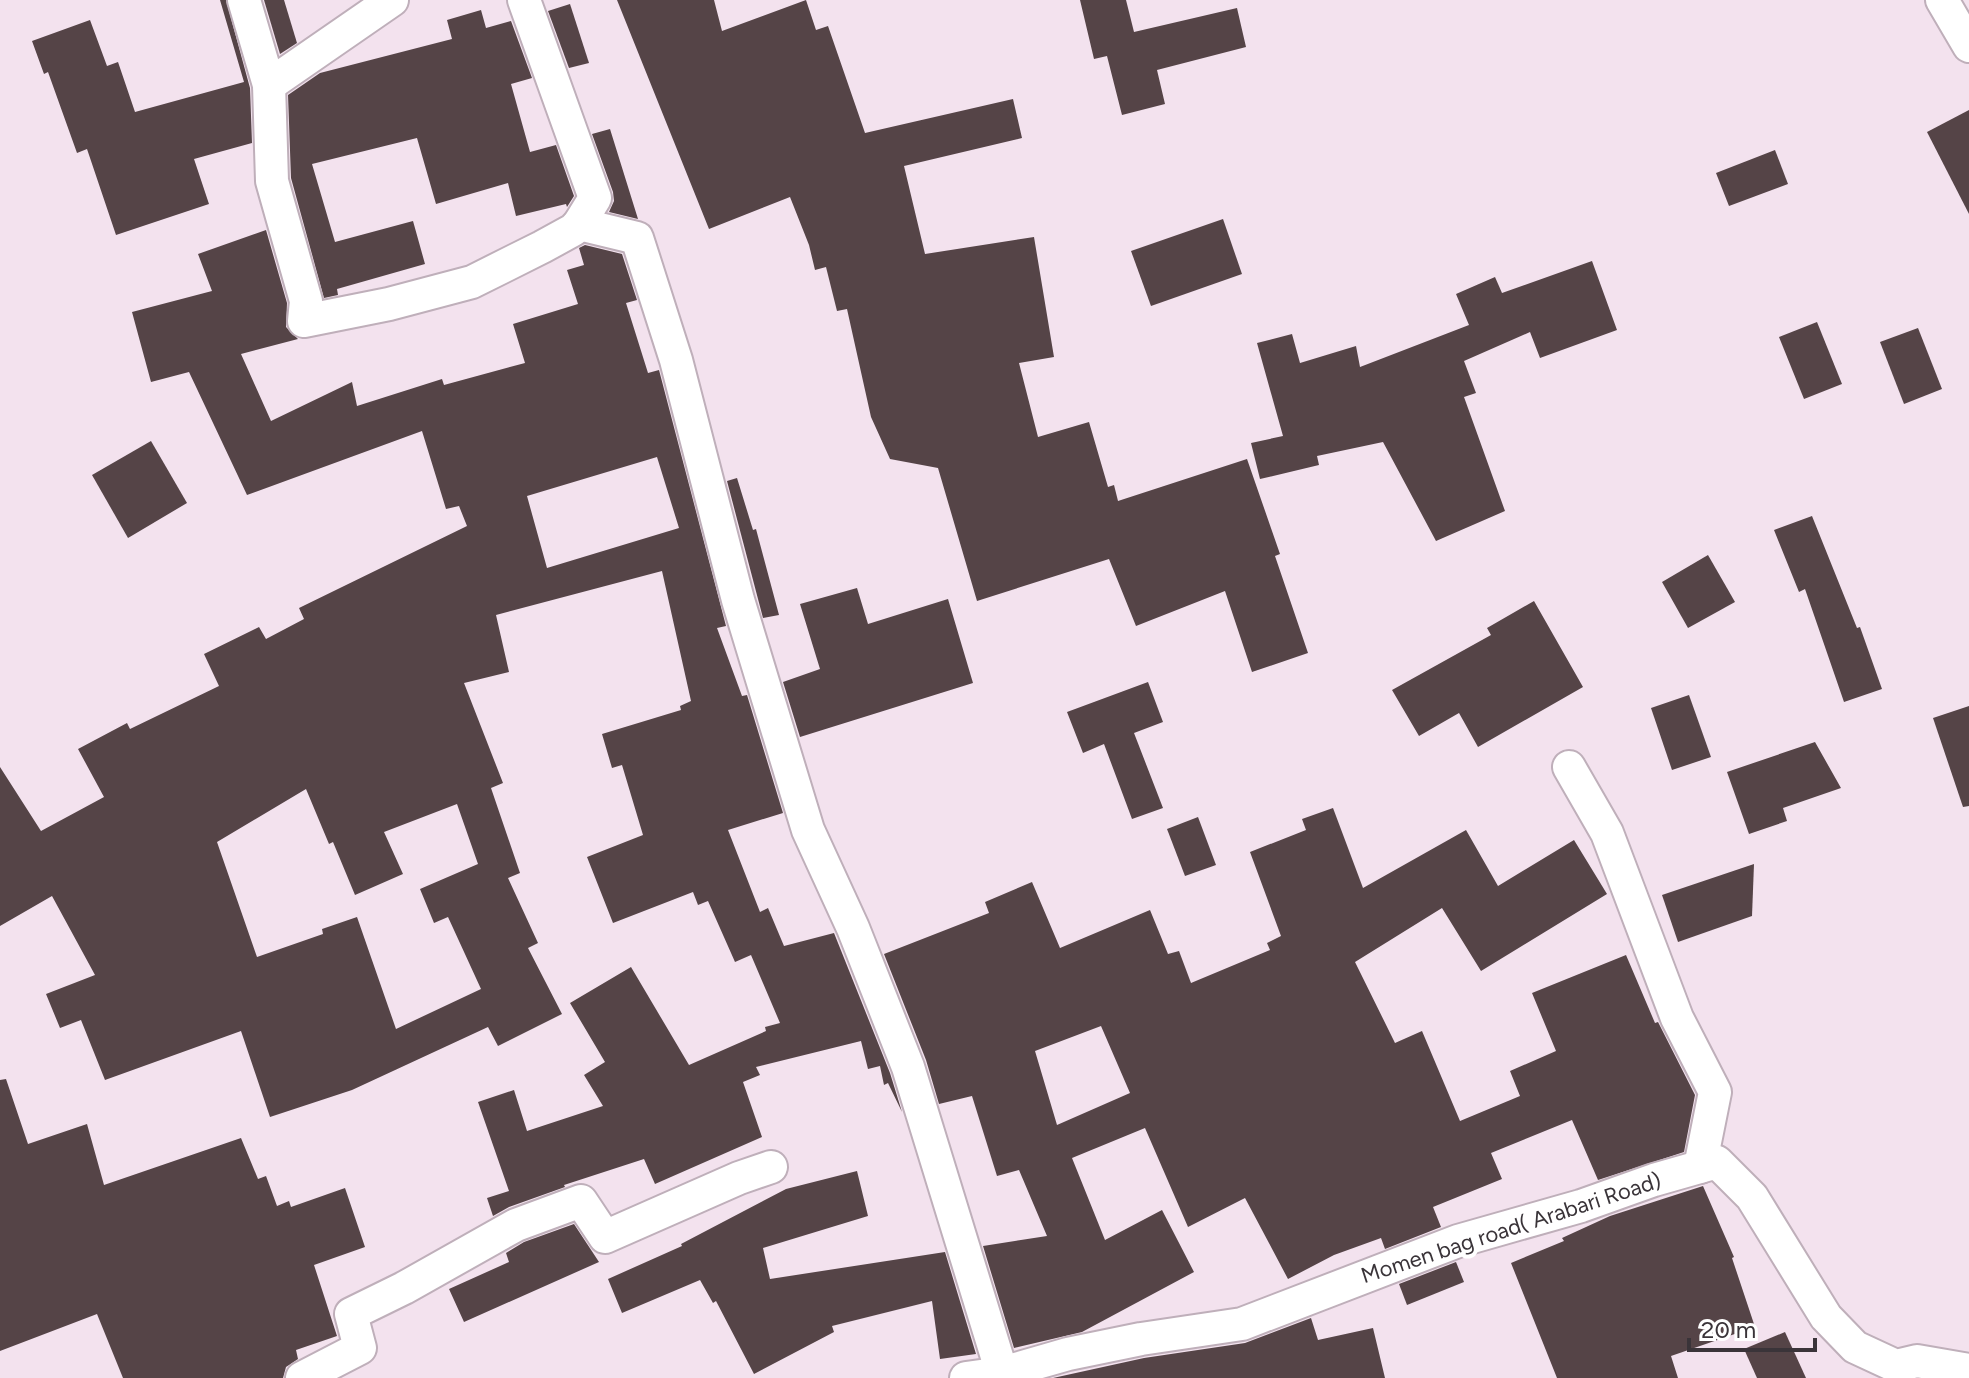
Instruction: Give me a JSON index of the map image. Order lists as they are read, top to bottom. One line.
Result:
{"streets":{"street":["Momen bag road( Arabari Road)"]},"scale_bar":"20 m"}
